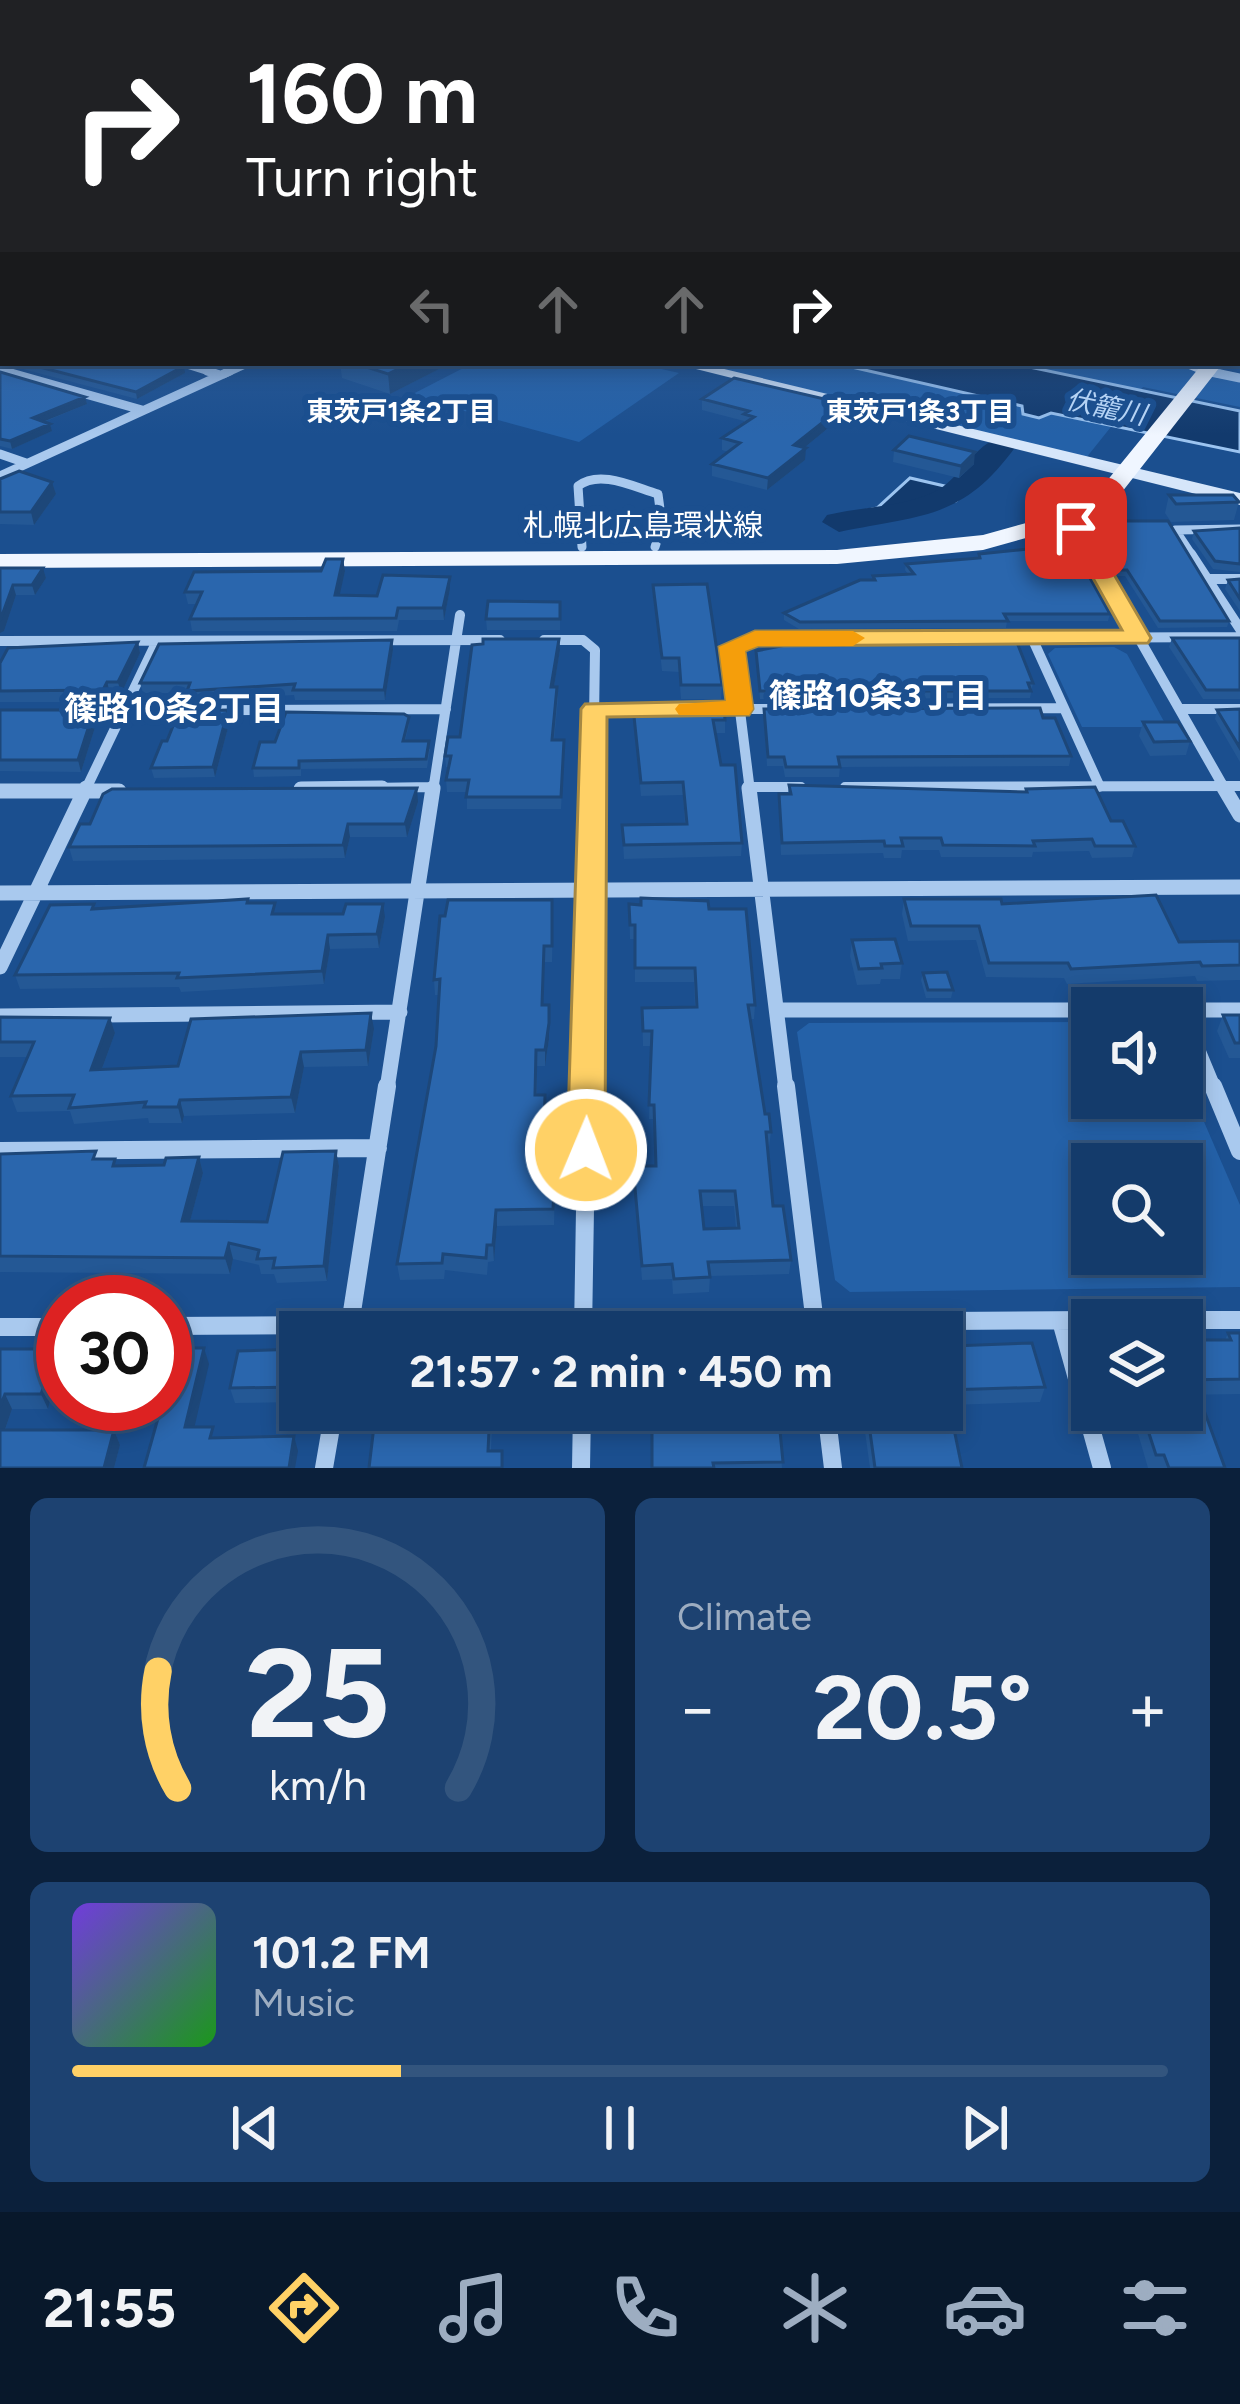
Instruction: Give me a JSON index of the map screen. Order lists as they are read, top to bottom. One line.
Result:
{"streets":{"main road":["札幌北広島環状線"]},"districts":["東茨戸1条2丁目","東茨戸1条3丁目","篠路10条3丁目","篠路10条2丁目"],"water":["伏籠川"],"page":{"turn":["160 m","Turn right"],"limit":"30","trip":"21:57 · 2 min · 450 m","tile":"Climate","heat":["−","20.5°","+"],"song":["101.2 FM","Music"],"tabs":"21:55","gauge":["25","km/h"]}}
